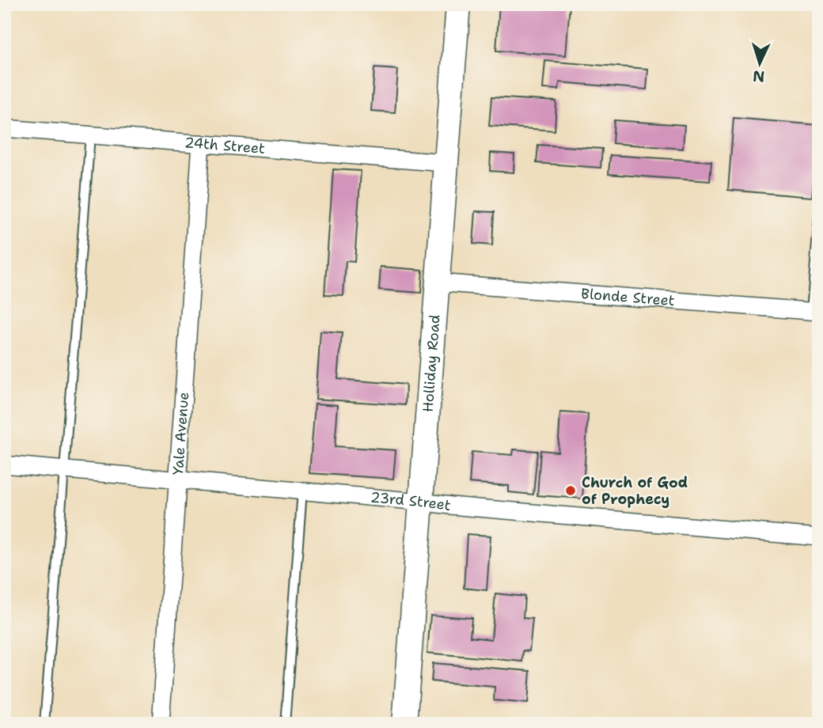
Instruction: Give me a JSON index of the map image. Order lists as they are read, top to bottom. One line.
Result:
{"streets":{"street":["24th Street","Blonde Street","Holliday Road","Yale Avenue","23rd Street"]},"crossings":[["24th Street","Holliday Road"],["24th Street","Yale Avenue"],["Blonde Street","Holliday Road"],["Holliday Road","23rd Street"],["Yale Avenue","23rd Street"]],"places":["Church of God of Prophecy"],"north":"bottom"}
